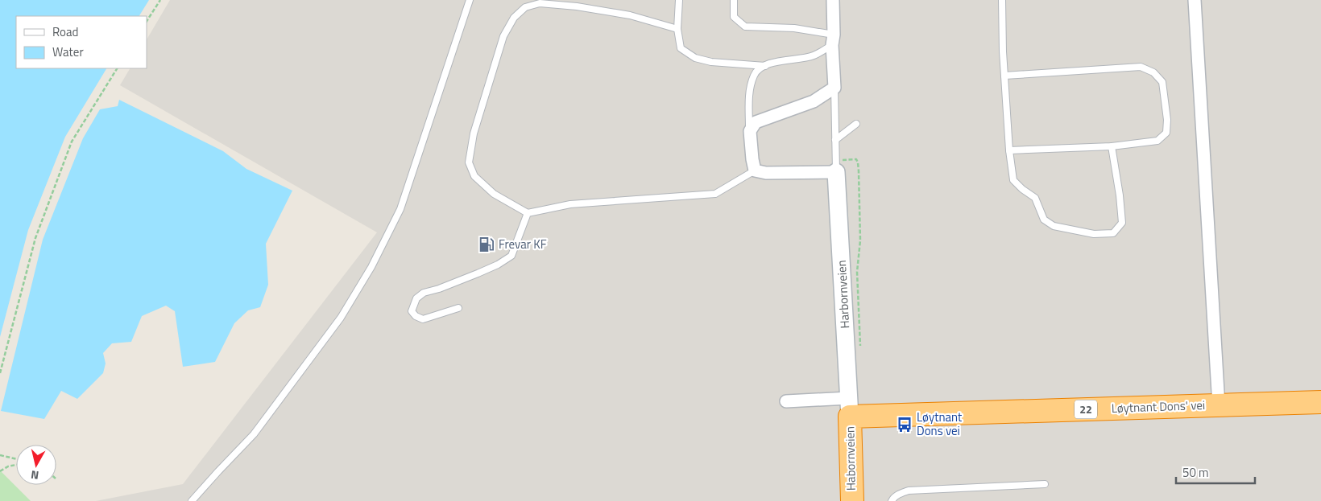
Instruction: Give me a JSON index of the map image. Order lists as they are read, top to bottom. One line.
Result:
{"streets":{"highway":["Løytnant Dons' vei","22","Habornveien"],"street":["Harbornveien"]},"crossings":[["Harbornveien","Løytnant Dons' vei"],["Harbornveien","Habornveien"],["Løytnant Dons' vei","Habornveien"]],"places":{"fuel station":["Frevar KF"],"bus stop":["Løytnant Dons vei"]},"legend":["Road","Water"],"scale_bar":"50 m","north":"bottom"}
